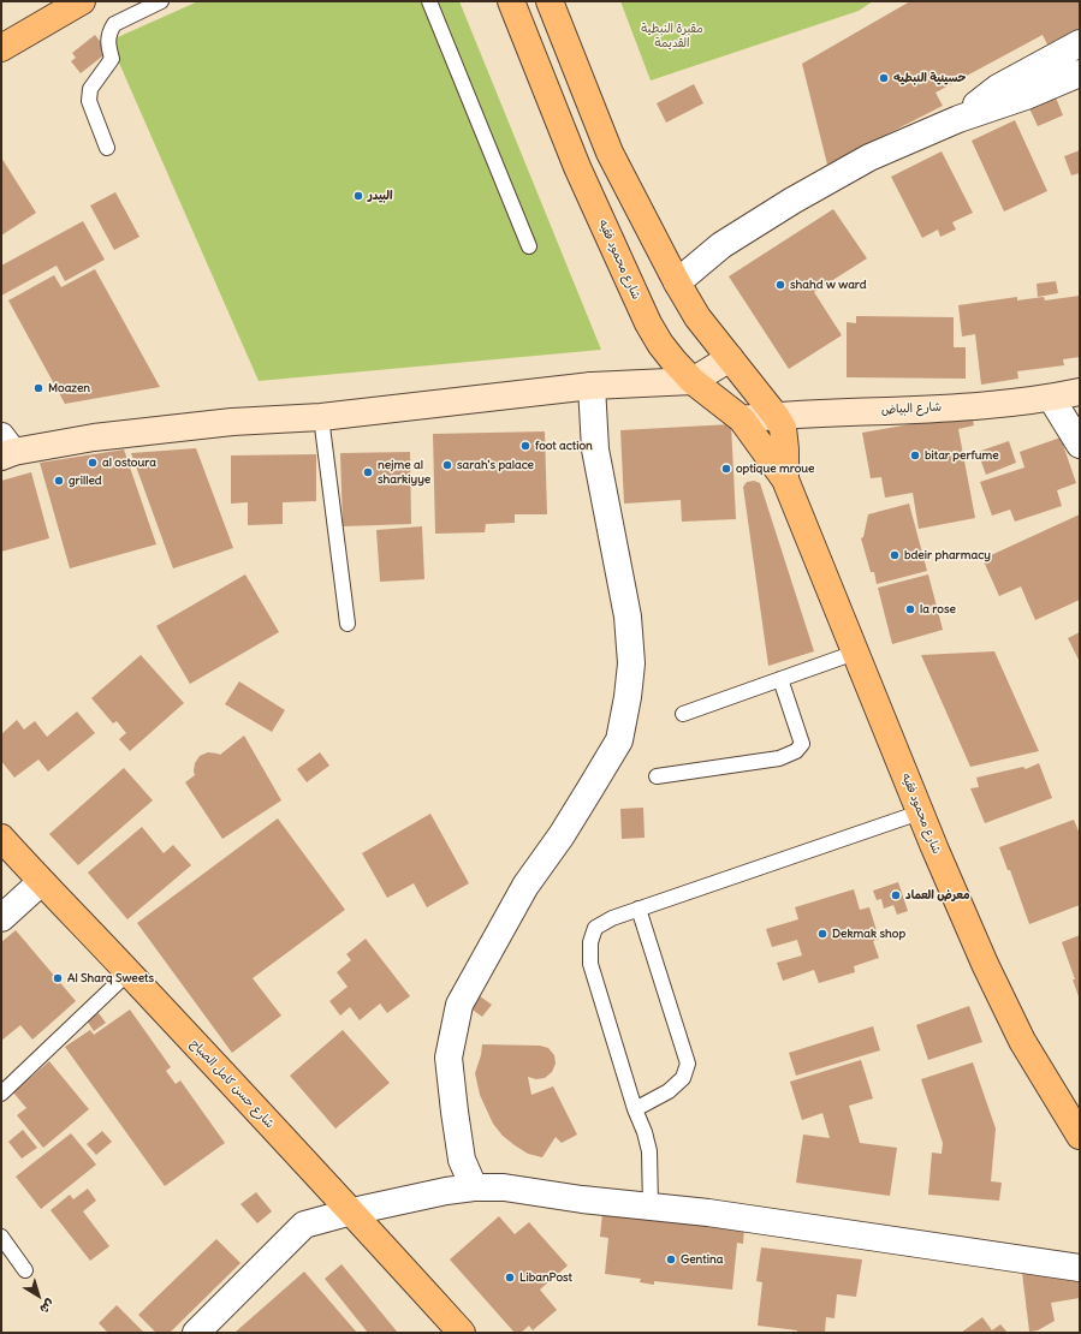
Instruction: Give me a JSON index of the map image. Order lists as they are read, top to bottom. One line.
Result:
{"streets":{"main road":["شارع محمود فقيه","شارع البياض","شارع حسن كامل الصباح"]},"crossings":[["شارع محمود فقيه","شارع البياض"]],"parks":["مقبرة النبطية القديمة"],"places":["حسينية النبطيه","البيدر","shahd w ward","Moazen","foot action","bitar perfume","al ostoura","sarah's palace","optique mroue","nejme al sharkiyye","grilled","bdeir pharmacy","la rose","معرض العماد","Dekmak shop","Al Sharq Sweets","Gentina","LibanPost"],"north":"bottom right"}
